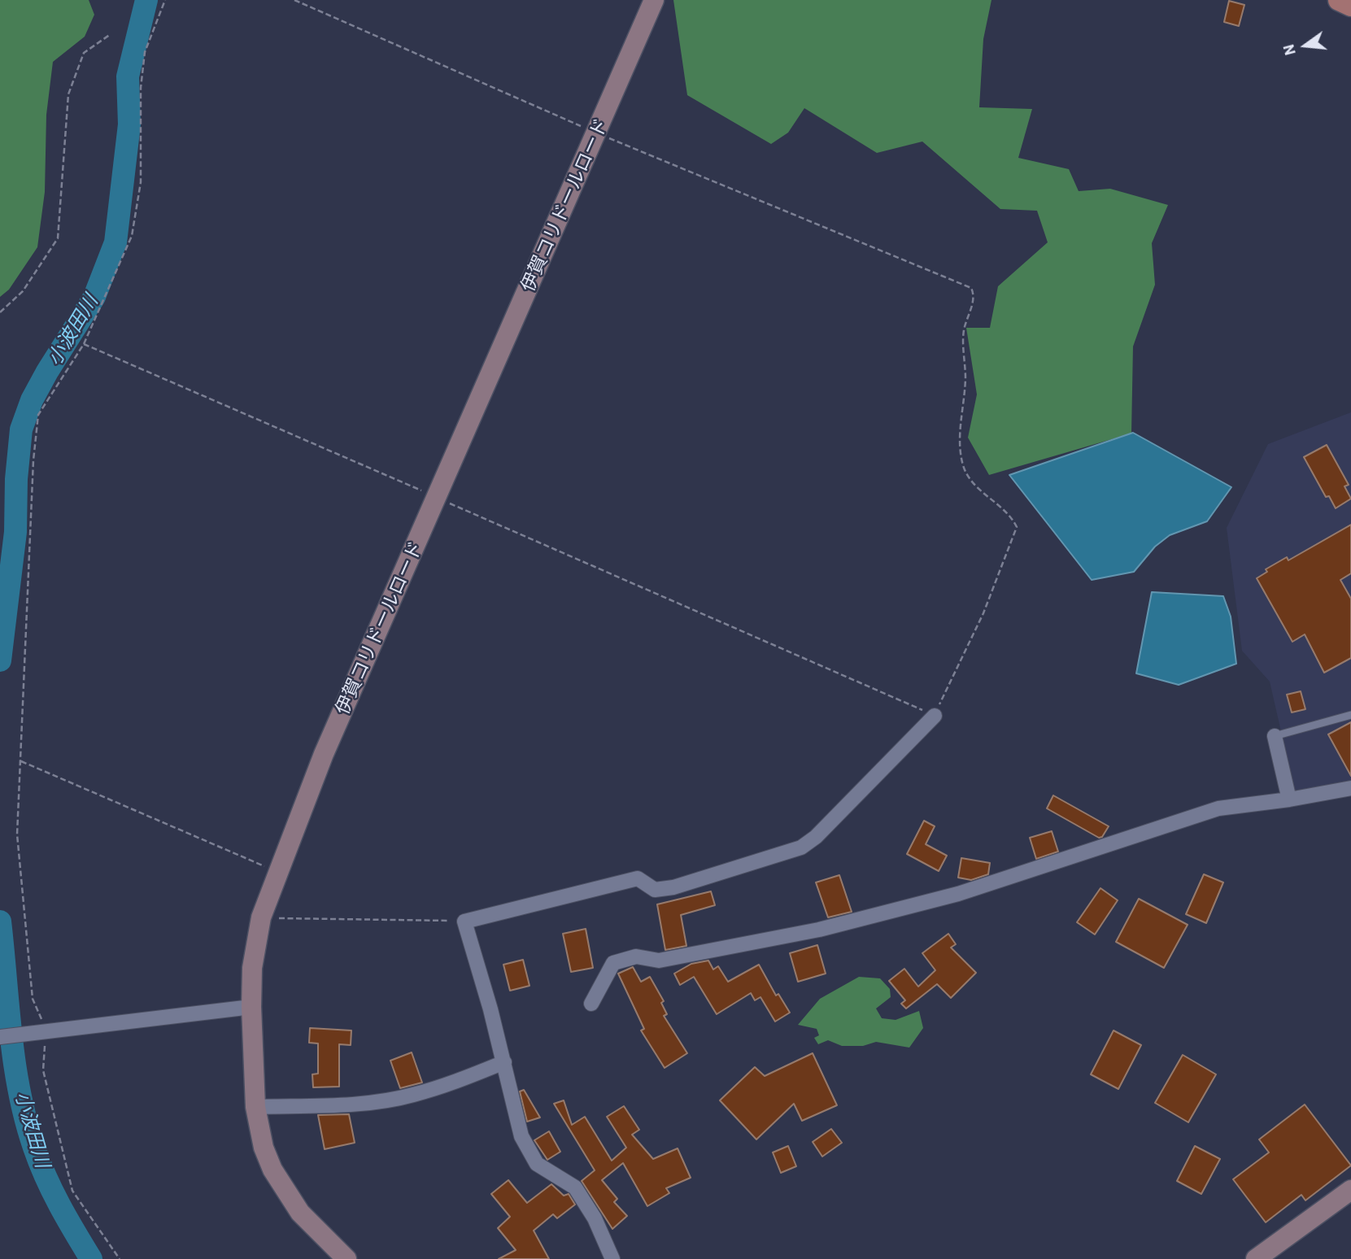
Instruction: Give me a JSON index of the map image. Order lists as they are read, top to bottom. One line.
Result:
{"streets":{"street":["伊賀コリドールロード"]},"water":["小波田川"],"north":"left"}
